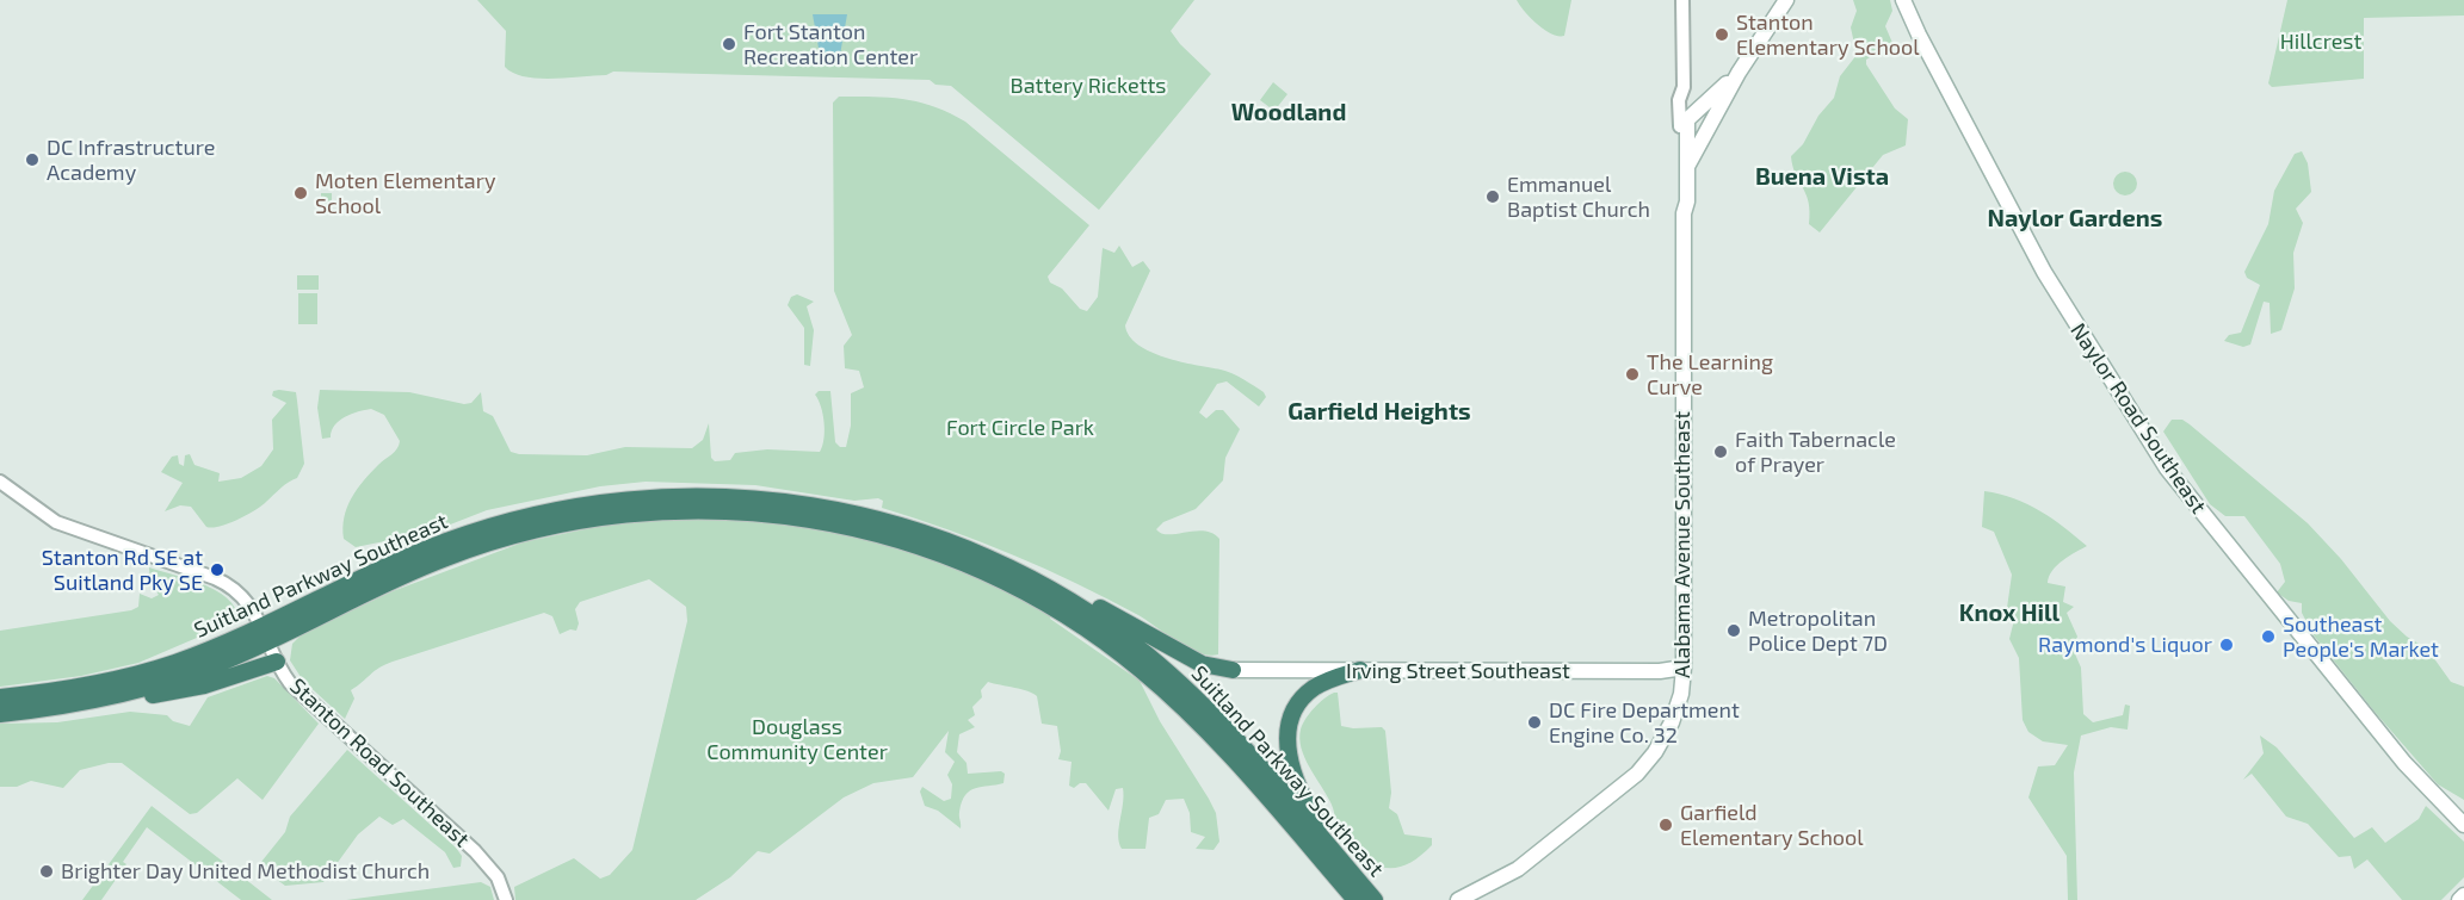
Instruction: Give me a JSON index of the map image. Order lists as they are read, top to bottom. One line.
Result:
{"streets":{"highway":["Suitland Parkway Southeast"],"main road":["Naylor Road Southeast","Alabama Avenue Southeast","Irving Street Southeast"],"street":["Stanton Road Southeast"]},"crossings":[["Alabama Avenue Southeast","Irving Street Southeast"],["Suitland Parkway Southeast","Stanton Road Southeast"]],"districts":["Woodland","Buena Vista","Naylor Gardens","Garfield Heights","Knox Hill"],"parks":["Hillcrest","Battery Ricketts","Fort Circle Park","Douglass Community Center"],"places":["Stanton Elementary School","Fort Stanton Recreation Center","DC Infrastructure Academy","Moten Elementary School","Emmanuel Baptist Church","The Learning Curve","Faith Tabernacle of Prayer","Stanton Rd SE at Suitland Pky SE","Metropolitan Police Dept 7D","Southeast People's Market","Raymond's Liquor","DC Fire Department Engine Co. 32","Garfield Elementary School","Brighter Day United Methodist Church"]}
